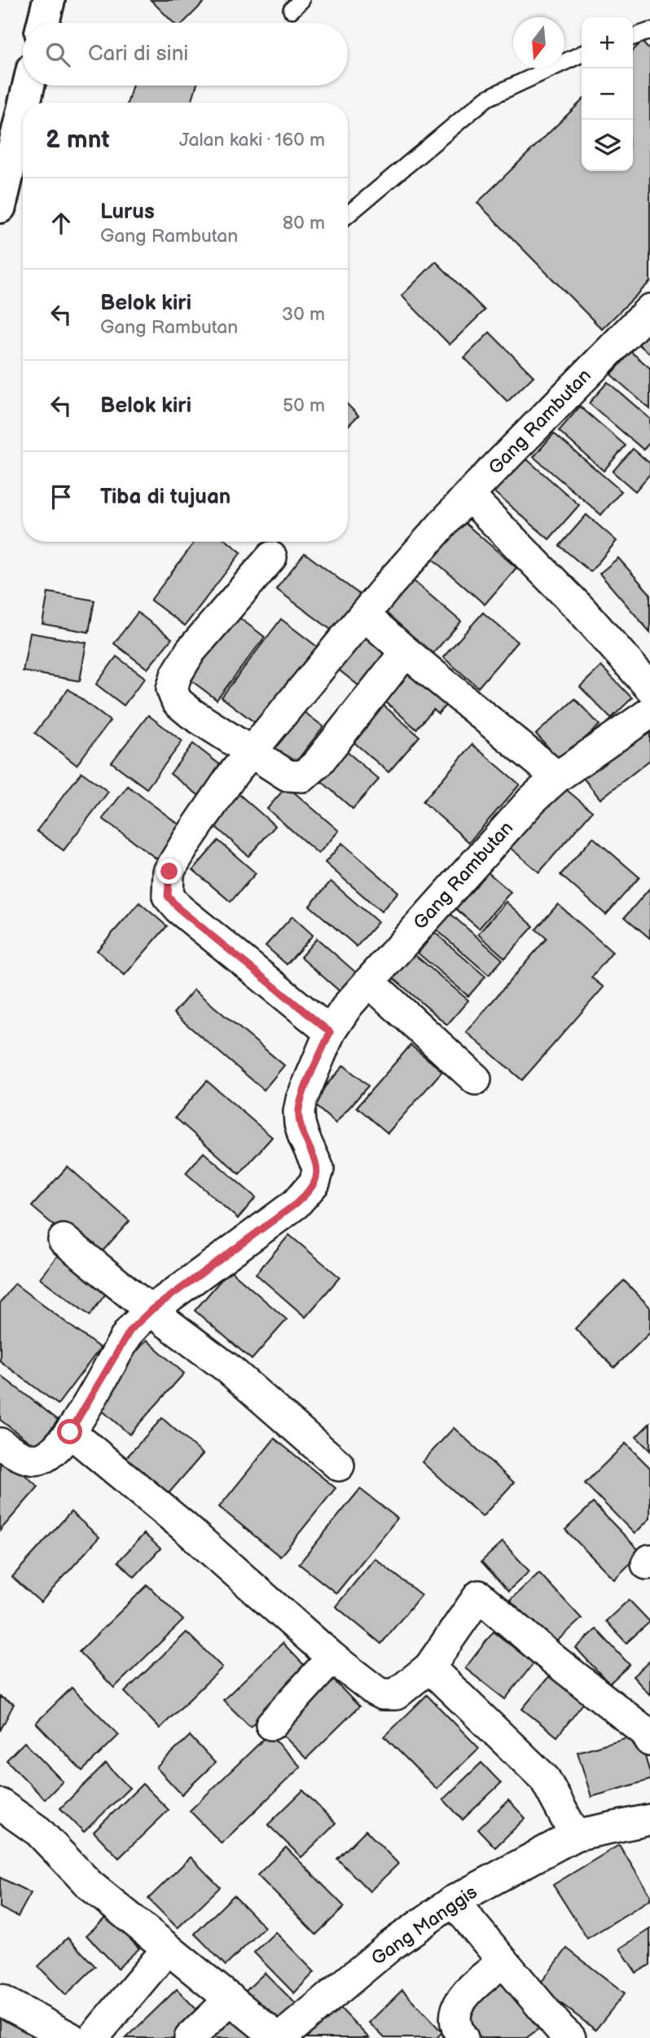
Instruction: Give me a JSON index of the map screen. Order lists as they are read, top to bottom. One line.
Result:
{"streets":{"street":["Gang Rambutan","Gang Manggis"]},"north":"bottom","page":{"map_buttons":["+","−"],"search":"Cari di sini","heading":["2 mnt","Jalan kaki · 160 m"],"list":[["Lurus","Gang Rambutan","80 m"],["Belok kiri","Gang Rambutan","30 m"],["Belok kiri","50 m"],"Tiba di tujuan"]}}
